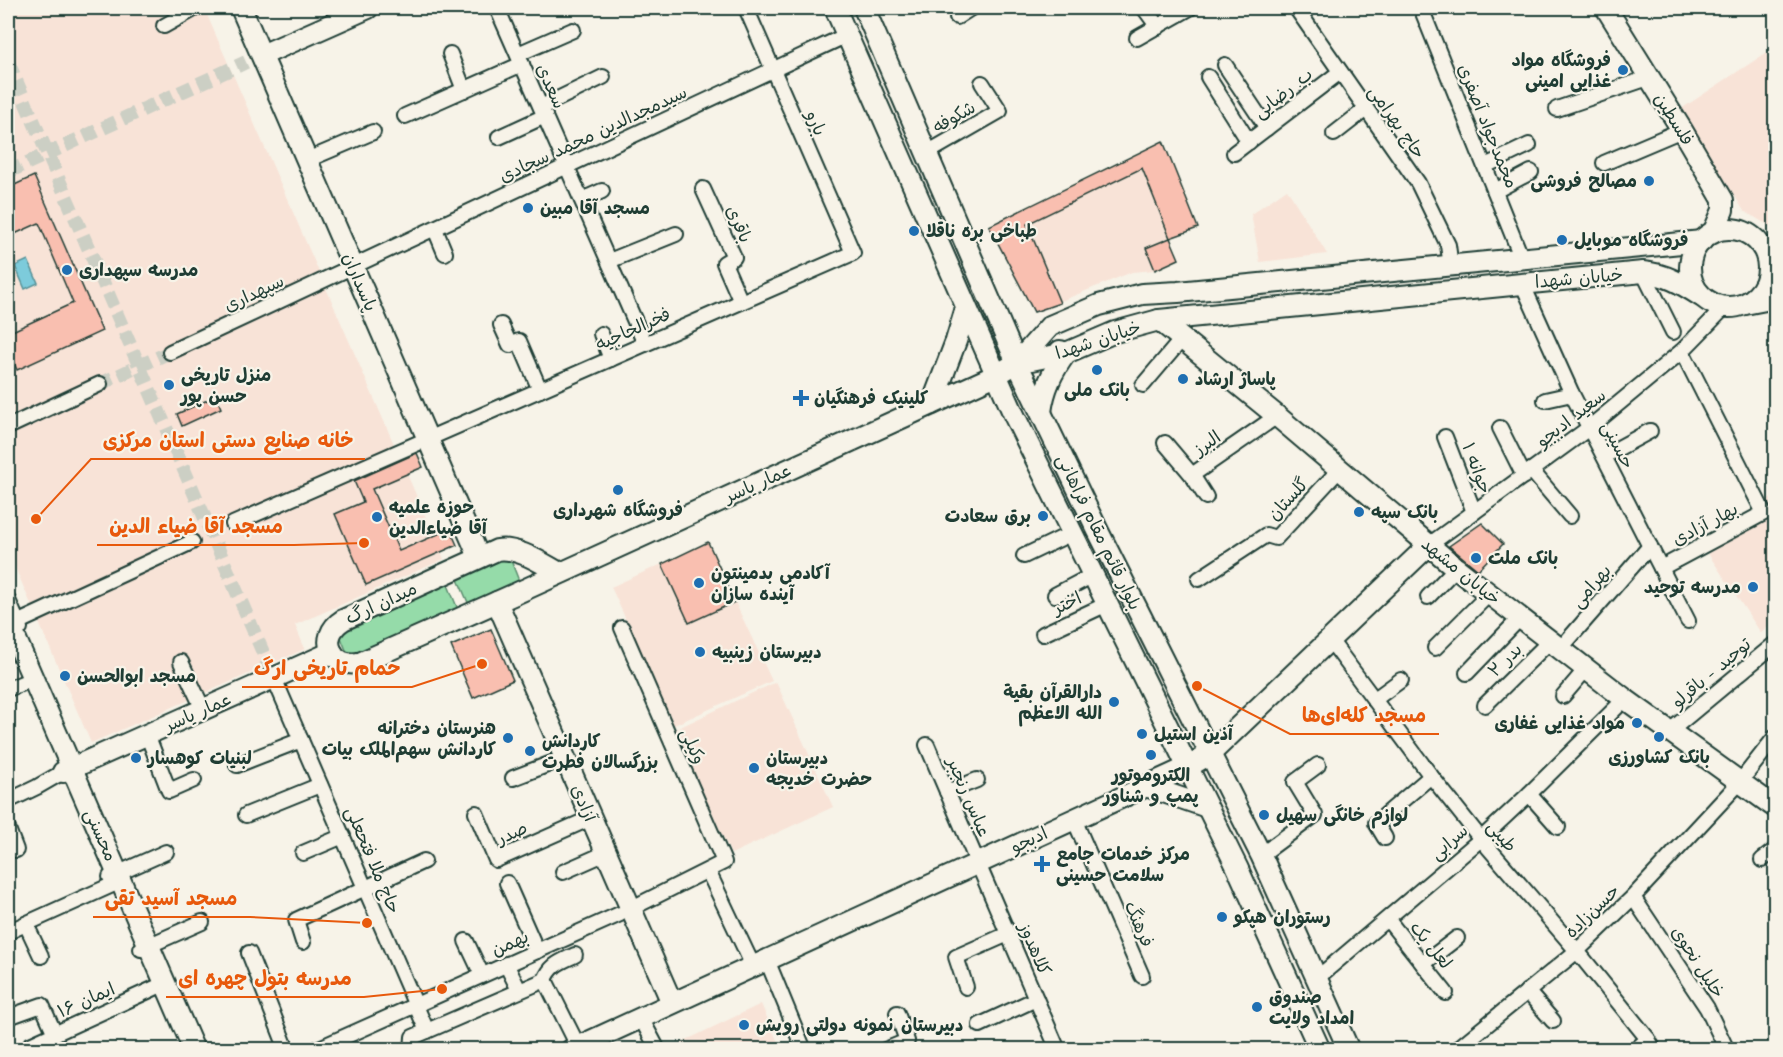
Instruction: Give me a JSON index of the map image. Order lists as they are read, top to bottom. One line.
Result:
{"streets":{"street":["سعدی","ب. رضایی","شکوفه","فلسطین","حاج بهرامی","بارو","محمدجواد آصفری","سیدمجدالدین محمد سجادی","باقری","خیابان شهدا","پاسداران","سپهداری","فخرالحاجیه","سعید ادبجو","البرز","حسینی","جوانه ۱","عمار یاسر","گلستان","بهار آزادی","بلوار قائم مقام فراهانی","خیابان مشهد","بهرامی","میدان ارگ","اختر","بدر ۲","توحید - باقرلو","وکیلی","عباس رنجبر","آزادی","صدر","محسنی","طیبی","ادبجو","سرابی","حاج ملا فتحعلی","حسن‌زاده","فرهنگ","بهمن","لعل یک","کلاهدوز","خلیل نحوی","ایمان ۱۶"]},"crossings":[["سعدی","سیدمجدالدین محمد سجادی"],["سعدی","فخرالحاجیه"],["ب. رضایی","حاج بهرامی"],["شکوفه","بلوار قائم مقام فراهانی"],["فلسطین","خیابان شهدا"],["فلسطین","سعید ادبجو"],["حاج بهرامی","خیابان شهدا"],["بارو","سیدمجدالدین محمد سجادی"],["بارو","فخرالحاجیه"],["محمدجواد آصفری","خیابان شهدا"],["سیدمجدالدین محمد سجادی","پاسداران"],["سیدمجدالدین محمد سجادی","سپهداری"],["سیدمجدالدین محمد سجادی","بلوار قائم مقام فراهانی"],["باقری","فخرالحاجیه"],["خیابان شهدا","سعید ادبجو"],["خیابان شهدا","حسینی"],["خیابان شهدا","عمار یاسر"],["خیابان شهدا","بلوار قائم مقام فراهانی"],["خیابان شهدا","خیابان مشهد"],["پاسداران","سپهداری"],["پاسداران","فخرالحاجیه"],["پاسداران","میدان ارگ"],["سعید ادبجو","حسینی"],["سعید ادبجو","جوانه ۱"],["سعید ادبجو","بهار آزادی"],["سعید ادبجو","خیابان مشهد"],["سعید ادبجو","ادبجو"],["البرز","خیابان مشهد"],["حسینی","بهار آزادی"],["حسینی","بهرامی"],["عمار یاسر","بلوار قائم مقام فراهانی"],["عمار یاسر","میدان ارگ"],["عمار یاسر","آزادی"],["عمار یاسر","محسنی"],["عمار یاسر","حاج ملا فتحعلی"],["گلستان","خیابان مشهد"],["بلوار قائم مقام فراهانی","اختر"],["بلوار قائم مقام فراهانی","ادبجو"],["بلوار قائم مقام فراهانی","سرابی"],["خیابان مشهد","بهرامی"],["خیابان مشهد","بدر ۲"],["خیابان مشهد","توحید - باقرلو"],["خیابان مشهد","ادبجو"],["خیابان مشهد","سرابی"],["خیابان مشهد","حسن‌زاده"],["بهرامی","بدر ۲"],["عباس رنجبر","ادبجو"],["عباس رنجبر","کلاهدوز"],["آزادی","صدر"],["آزادی","ادبجو"],["آزادی","بهمن"],["محسنی","ایمان ۱۶"],["طیبی","ادبجو"],["طیبی","سرابی"],["طیبی","حسن‌زاده"],["ادبجو","فرهنگ"],["ادبجو","کلاهدوز"],["سرابی","لعل یک"],["حاج ملا فتحعلی","بهمن"],["حسن‌زاده","خلیل نحوی"]],"places":{"other":["فروشگاه مواد غذایی امینی","مصالح فروشی","مسجد آقا مبین","طباخی بره ناقلا","فروشگاه موبایل","مدرسه سپهداری","بانک ملی","پاساژ ارشاد","منزل تاریخی حسن پور","فروشگاه شهرداری","بانک سپه","برق سعادت","حوزه علمیه آقا ضیاءالدین","خانه صنایع دستی استان مرکزی","مسجد آقا ضیاء الدین","بانک ملت","آکادمی بدمینتون آینده سازان","مدرسه توحید","دبیرستان زینبیه","حمام تاریخی ارگ","مسجد ابوالحسن","مسجد کله‌ای‌ها","دارالقرآن بقیة الله الاعظم","مواد غذایی غفاری","آذین استیل","بانک کشاورزی","هنرستان دخترانه کاردانش سهم‌الملک بیات","کاردانش بزرگسالان فطرت","الکتروموتور پمپ و شناور","لبنیات کوهسار","دبیرستان حضرت خدیجه","لوازم خانگی سهیل","رستوران هپکو","مسجد آسید تقی","مدرسه بتول چهره ای","صندوق امداد ولایت","دبیرستان نمونه دولتی رویش"],"health":["کلینیک فرهنگیان","مرکز خدمات جامع سلامت حسینی"]}}
